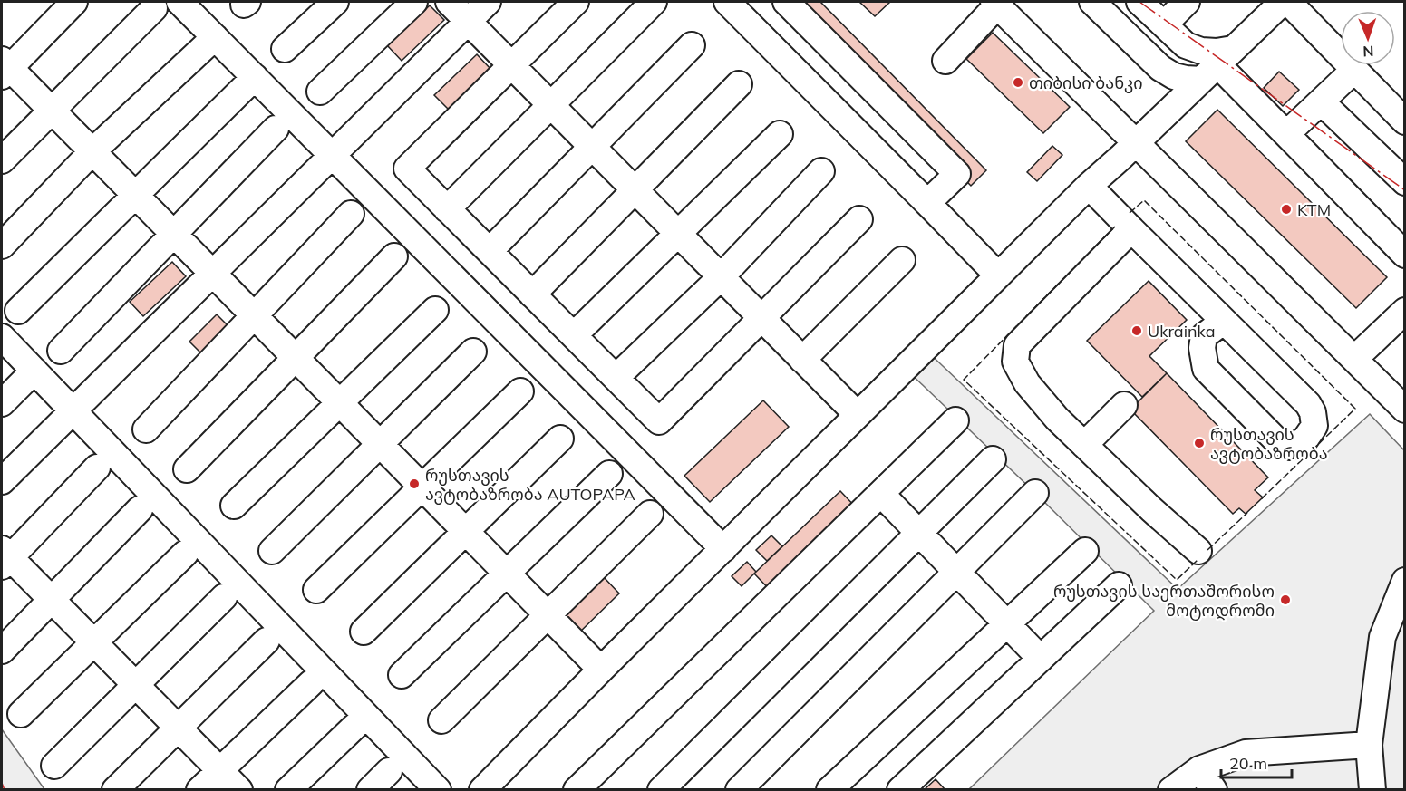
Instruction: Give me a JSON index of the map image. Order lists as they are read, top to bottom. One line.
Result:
{"places":["თიბისი ბანკი","KTM","Ukrainka","რუსთავის ავტობაზრობა","რუსთავის ავტობაზრობა AUTOPAPA","რუსთავის საერთაშორისო მოტოდრომი"],"scale_bar":"20 m","north":"bottom"}
